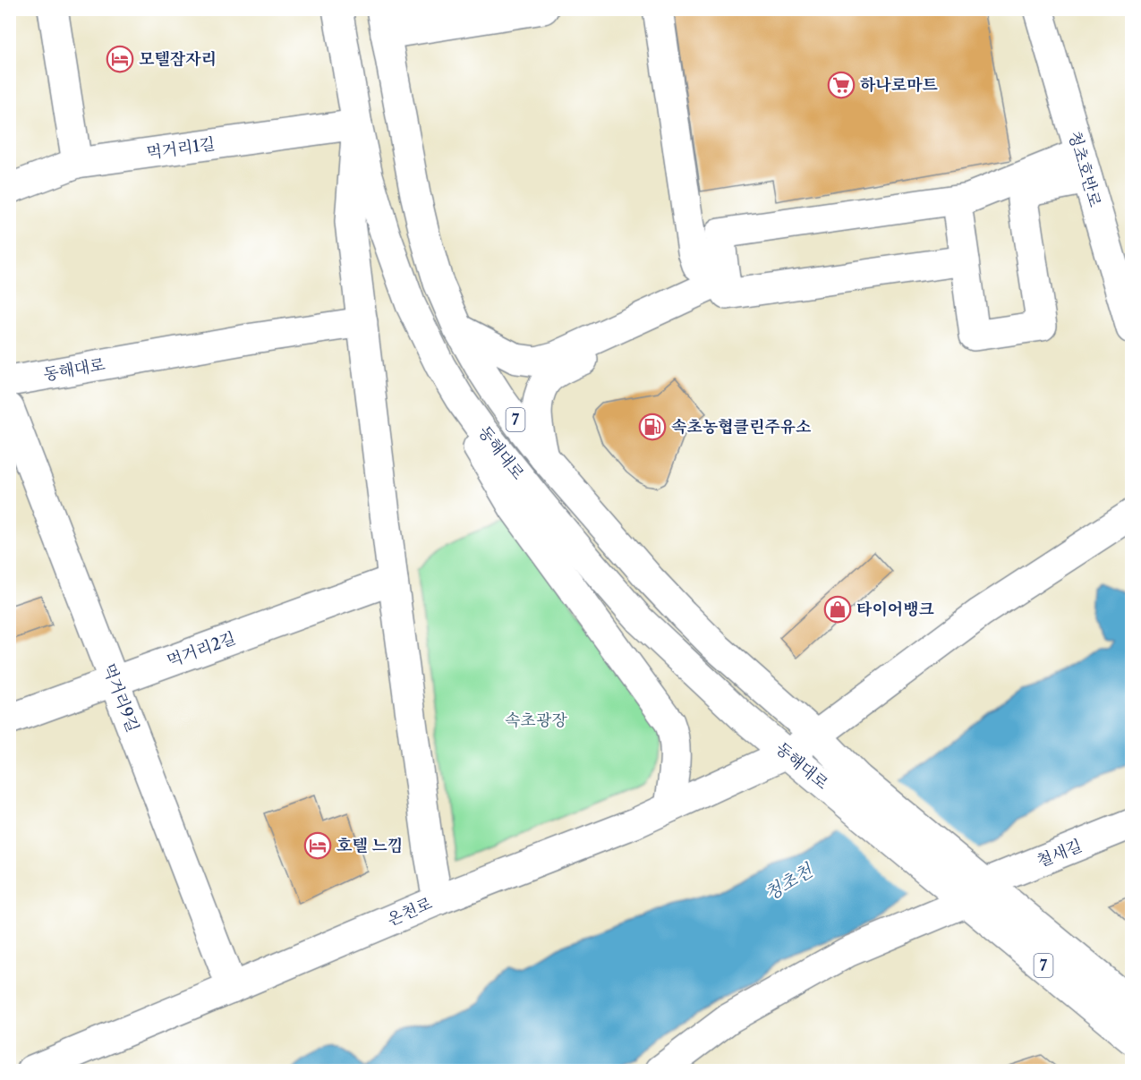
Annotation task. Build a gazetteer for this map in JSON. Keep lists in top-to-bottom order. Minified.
{"streets":{"street":["먹거리1길","청초호반로","동해대로","7","먹거리2길","먹거리9길","철새길","온천로"]},"crossings":[["먹거리1길","동해대로"],["동해대로","7"],["동해대로","온천로"],["7","철새길"],["먹거리2길","먹거리9길"],["먹거리9길","온천로"]],"water":["청초천"],"parks":["속초광장"],"places":{"hotel":["모텔잠자리","호텔 느낌"],"supermarket":["하나로마트"],"fuel station":["속초농협클린주유소"],"shop":["타이어뱅크"]}}
